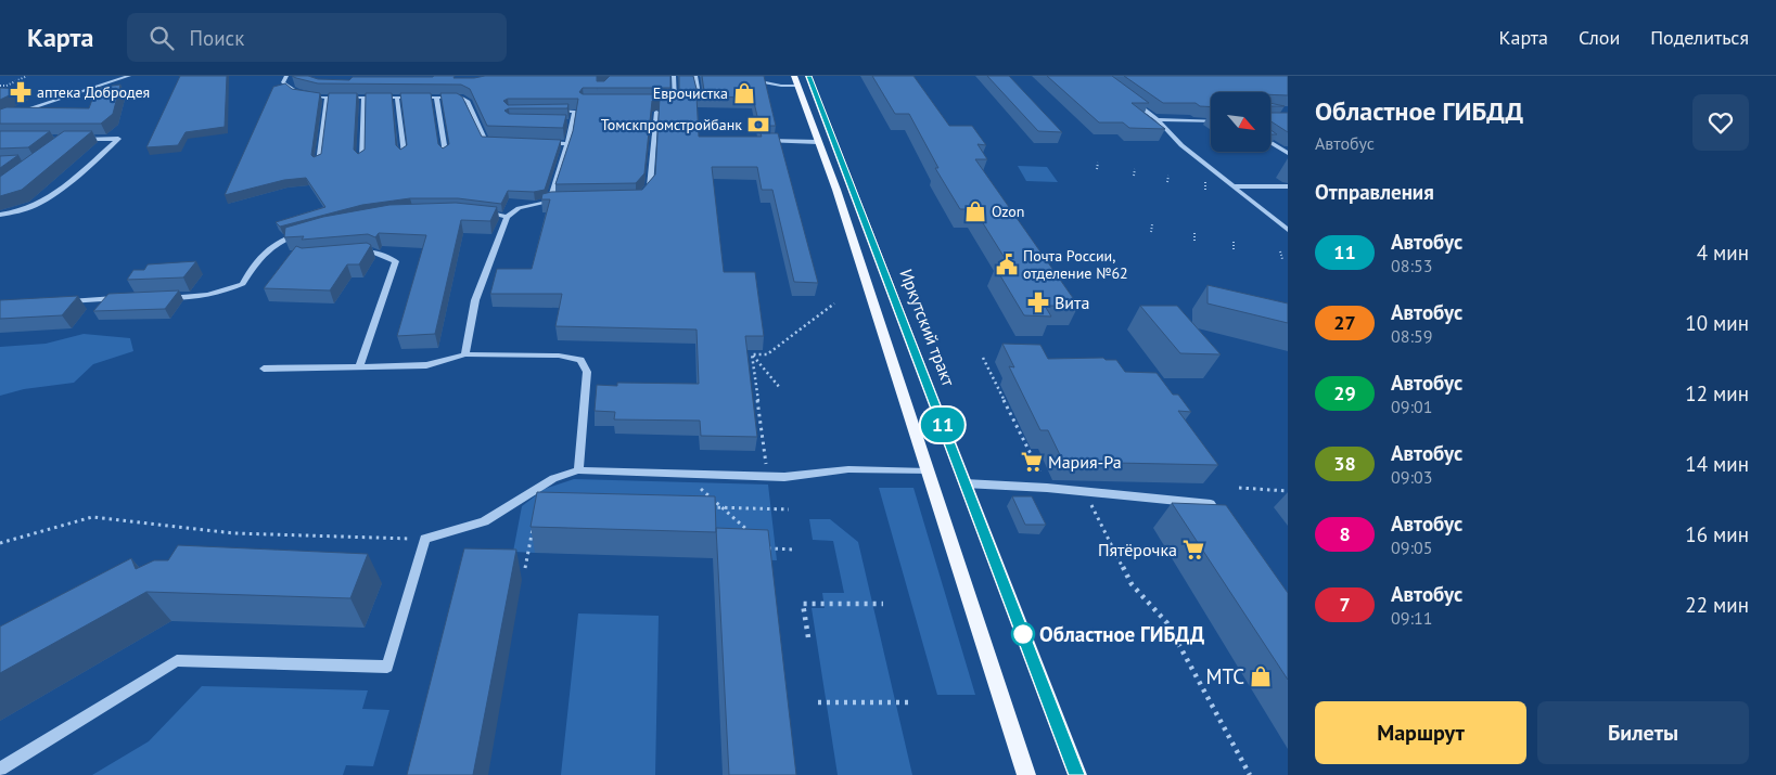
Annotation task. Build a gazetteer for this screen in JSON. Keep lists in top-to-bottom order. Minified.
{"streets":{"main road":["Иркутский тракт"]},"places":{"pharmacy":["аптека Добродея","Вита"],"shop":["Еврочистка","Ozon","МТС"],"bank":["Томскпромстройбанк"],"public building":["Почта России, отделение №62"],"supermarket":["Мария-Ра","Пятёрочка"],"other":["Областное ГИБДД"]},"lines":["bus line 11"],"north":"bottom right","page":{"header":"Карта","search":"Поиск","nav":["Карта","Слои","Поделиться"],"on_map":"11","heading":[["Областное ГИБДД","Автобус"],"Отправления"],"list":[{"mark":"11","name":"Автобус","note":"08:53","value":"4 мин"},{"mark":"27","name":"Автобус","note":"08:59","value":"10 мин"},{"mark":"29","name":"Автобус","note":"09:01","value":"12 мин"},{"mark":"38","name":"Автобус","note":"09:03","value":"14 мин"},{"mark":"8","name":"Автобус","note":"09:05","value":"16 мин"},{"mark":"7","name":"Автобус","note":"09:11","value":"22 мин"}],"buttons":["Маршрут","Билеты"]}}
